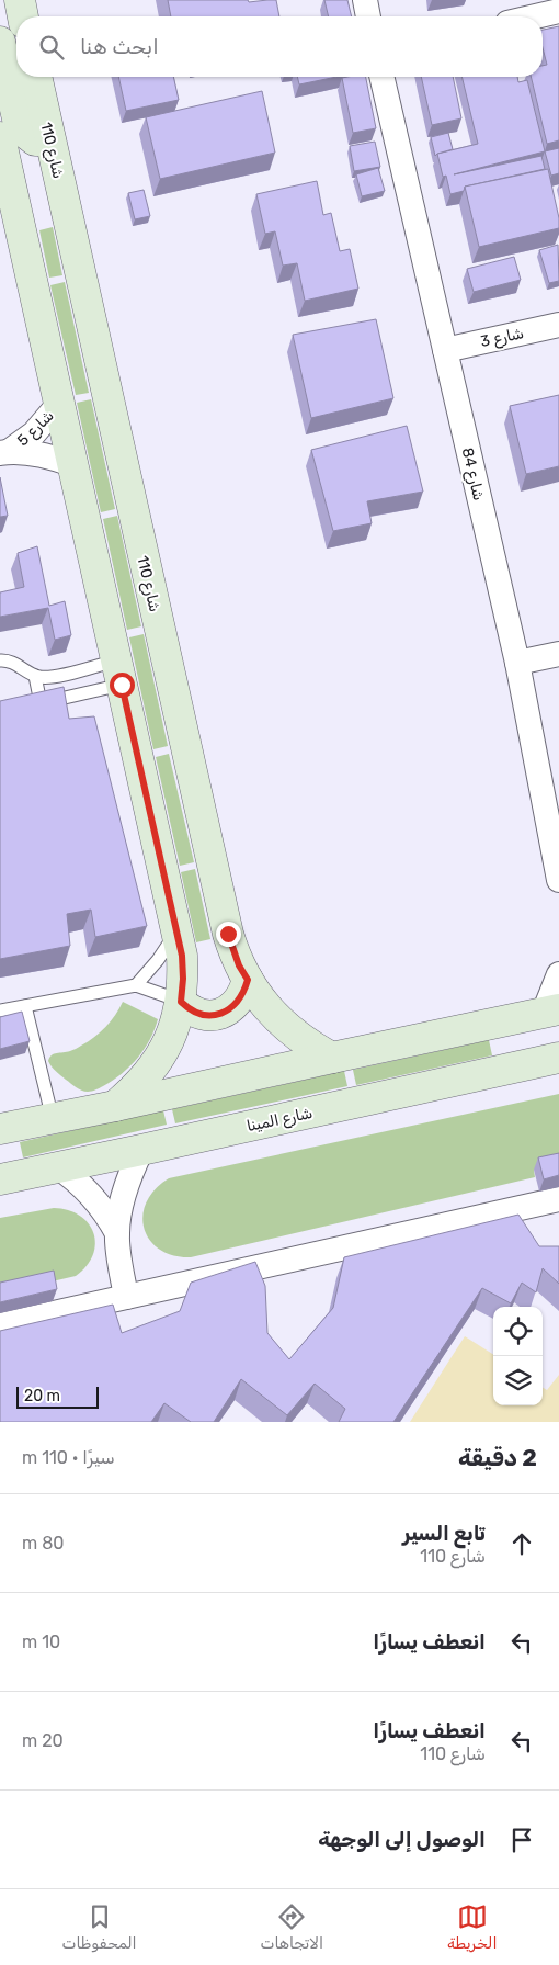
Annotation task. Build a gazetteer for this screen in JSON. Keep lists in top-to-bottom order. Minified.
{"streets":{"main road":["شارع 110","شارع المينا"],"street":["شارع 3","شارع 5","شارع 84"]},"crossings":[["شارع 3","شارع 84"]],"scale_bar":"20 m","page":{"search":"ابحث هنا","scale":"20 m","heading":["2 دقيقة","سيرًا · 110 m"],"list":[["تابع السير","شارع 110","80 m"],["انعطف يسارًا","10 m"],["انعطف يسارًا","شارع 110","20 m"],"الوصول إلى الوجهة"],"nav":["الخريطة","الاتجاهات","المحفوظات"]}}
